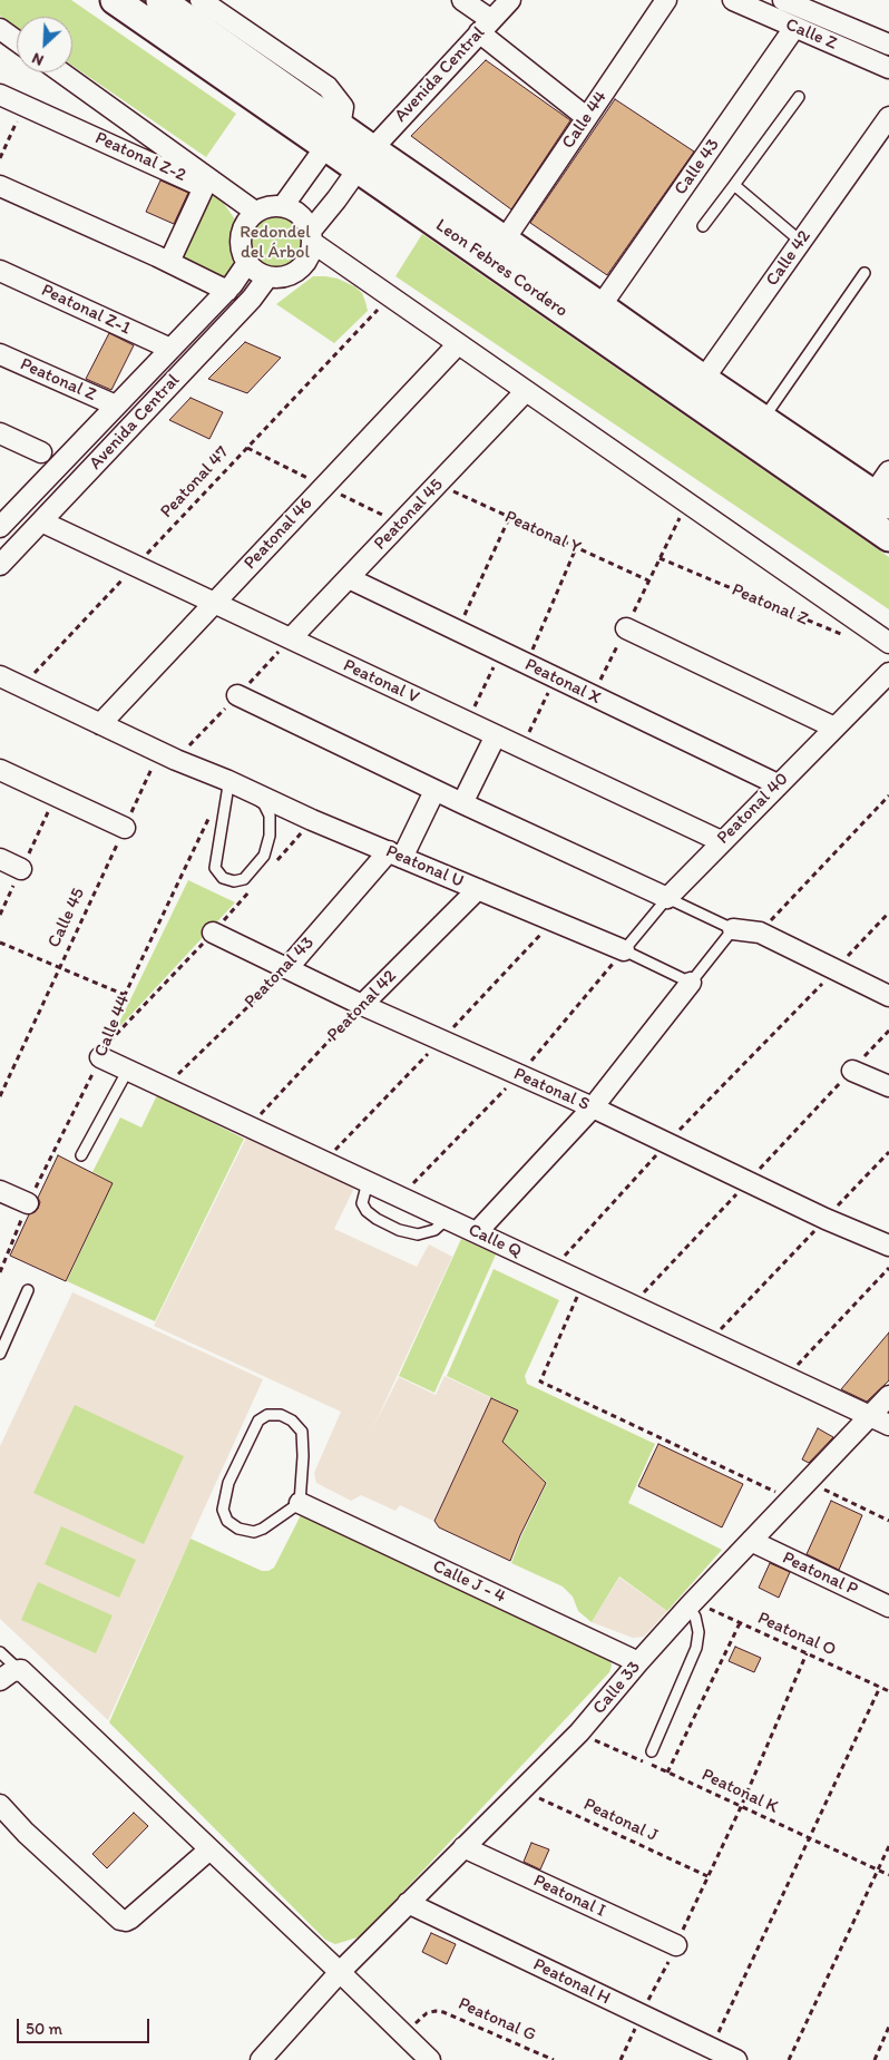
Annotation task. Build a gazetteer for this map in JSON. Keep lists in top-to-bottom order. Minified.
{"streets":{"street":["Calle Z","Avenida Central","Calle 44","Peatonal Z-2","Calle 43","Calle 42","Leon Febres Cordero","Peatonal Z-1","Peatonal Z","Peatonal 45","Peatonal 46","Peatonal V","Peatonal X","Peatonal 40","Peatonal U","Peatonal 43","Peatonal 42","Peatonal S","Calle Q","Peatonal P","Calle J - 4","Calle 33","Peatonal I","Peatonal H"],"path":["Peatonal 47","Peatonal Y","Calle 45","Peatonal O","Peatonal K","Peatonal J","Peatonal G"]},"crossings":[["Calle Z","Calle 43"],["Avenida Central","Leon Febres Cordero"],["Avenida Central","Peatonal Z-1"],["Avenida Central","Peatonal Z"],["Avenida Central","Peatonal V"],["Calle 44","Leon Febres Cordero"],["Calle 44","Peatonal U"],["Calle 44","Calle Q"],["Calle 43","Leon Febres Cordero"],["Calle 42","Leon Febres Cordero"],["Peatonal 47","Peatonal V"],["Peatonal 47","Peatonal U"],["Peatonal 45","Peatonal Y"],["Peatonal 45","Peatonal V"],["Peatonal 45","Peatonal X"],["Peatonal 46","Peatonal V"],["Peatonal 46","Peatonal U"],["Peatonal V","Peatonal 40"],["Peatonal X","Peatonal 40"],["Peatonal 40","Peatonal U"],["Peatonal U","Calle 45"],["Peatonal U","Peatonal 43"],["Peatonal U","Peatonal 42"],["Peatonal 43","Peatonal S"],["Peatonal 43","Calle Q"],["Peatonal 42","Peatonal S"],["Peatonal 42","Calle Q"],["Calle Q","Calle 33"],["Peatonal P","Calle 33"],["Calle J - 4","Calle 33"],["Peatonal O","Calle 33"],["Calle 33","Peatonal K"],["Calle 33","Peatonal J"],["Calle 33","Peatonal I"],["Calle 33","Peatonal H"]],"parks":["Redondel del Árbol"],"scale_bar":"50 m","north":"bottom left"}
